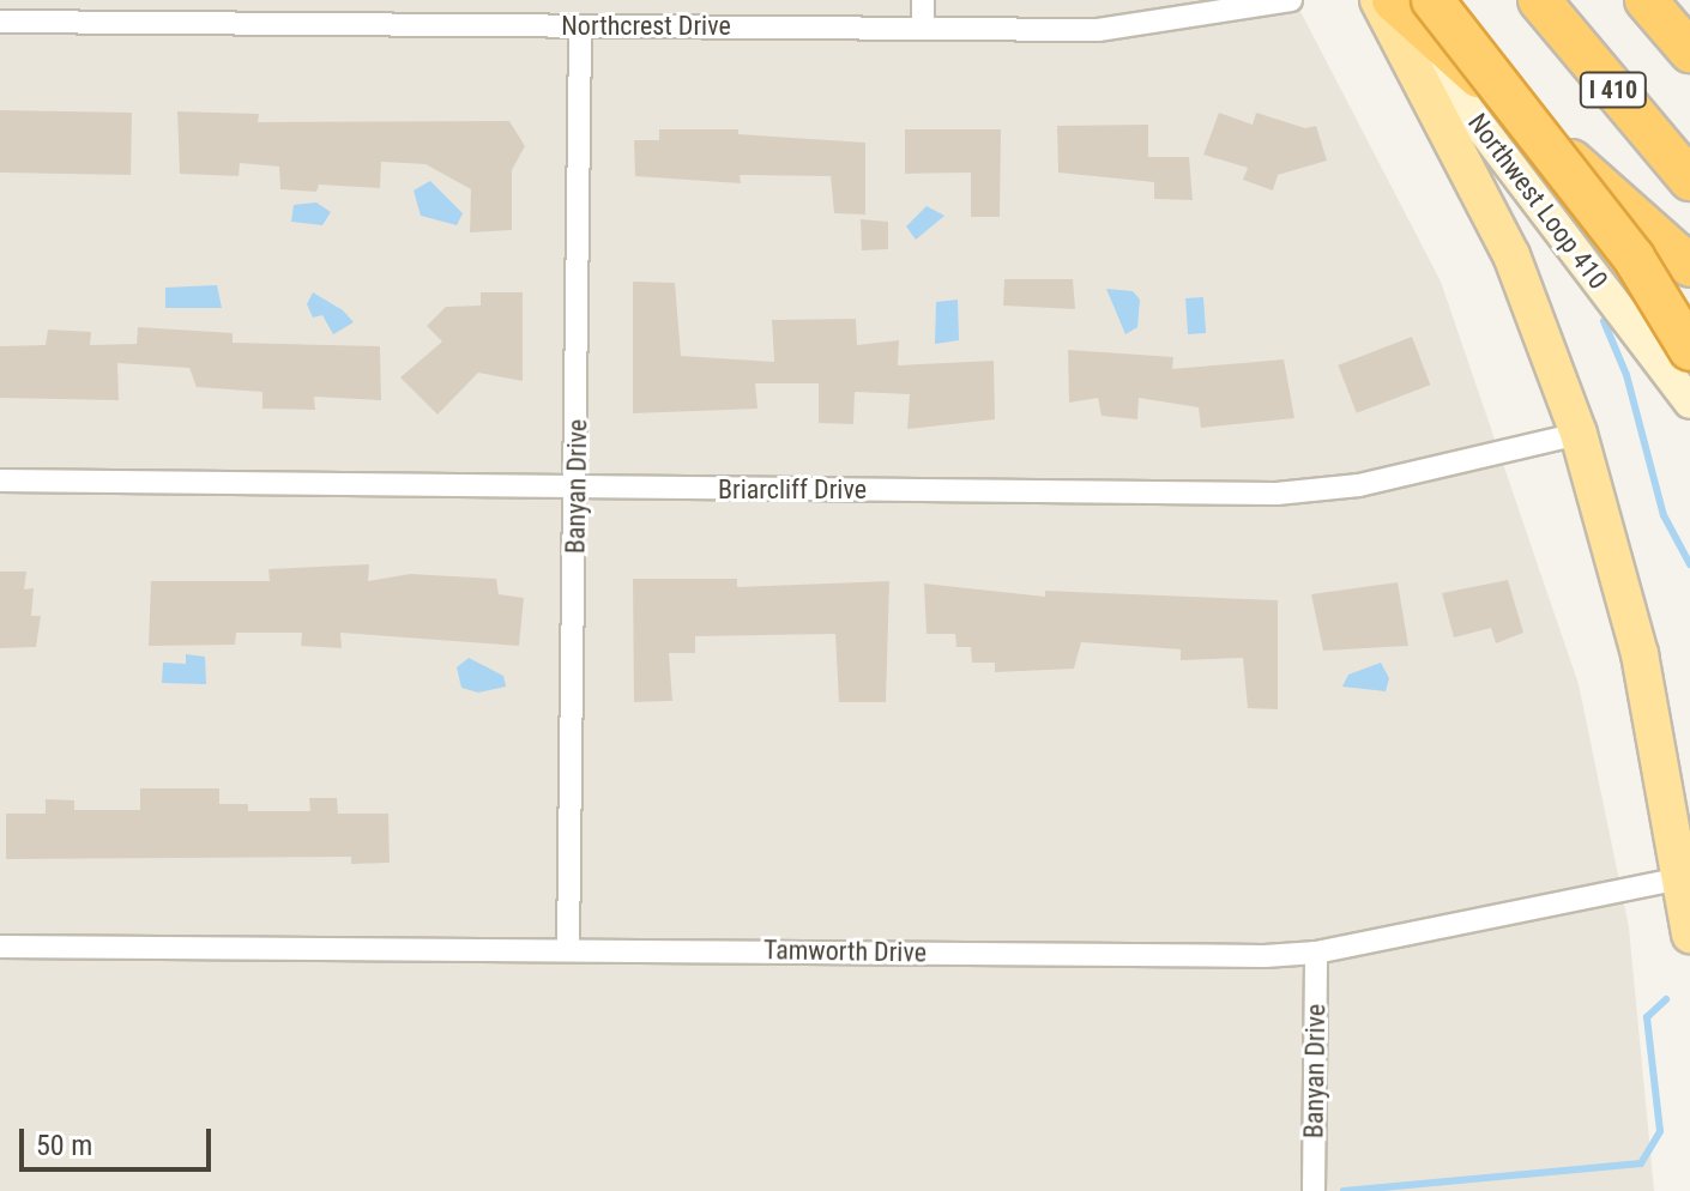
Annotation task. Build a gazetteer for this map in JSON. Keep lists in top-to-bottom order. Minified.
{"streets":{"highway":["I 410"],"main road":["Northwest Loop 410"],"street":["Northcrest Drive","Banyan Drive","Briarcliff Drive","Tamworth Drive"]},"crossings":[["Northcrest Drive","Banyan Drive"],["Banyan Drive","Briarcliff Drive"],["Banyan Drive","Tamworth Drive"]],"scale_bar":"50 m"}
